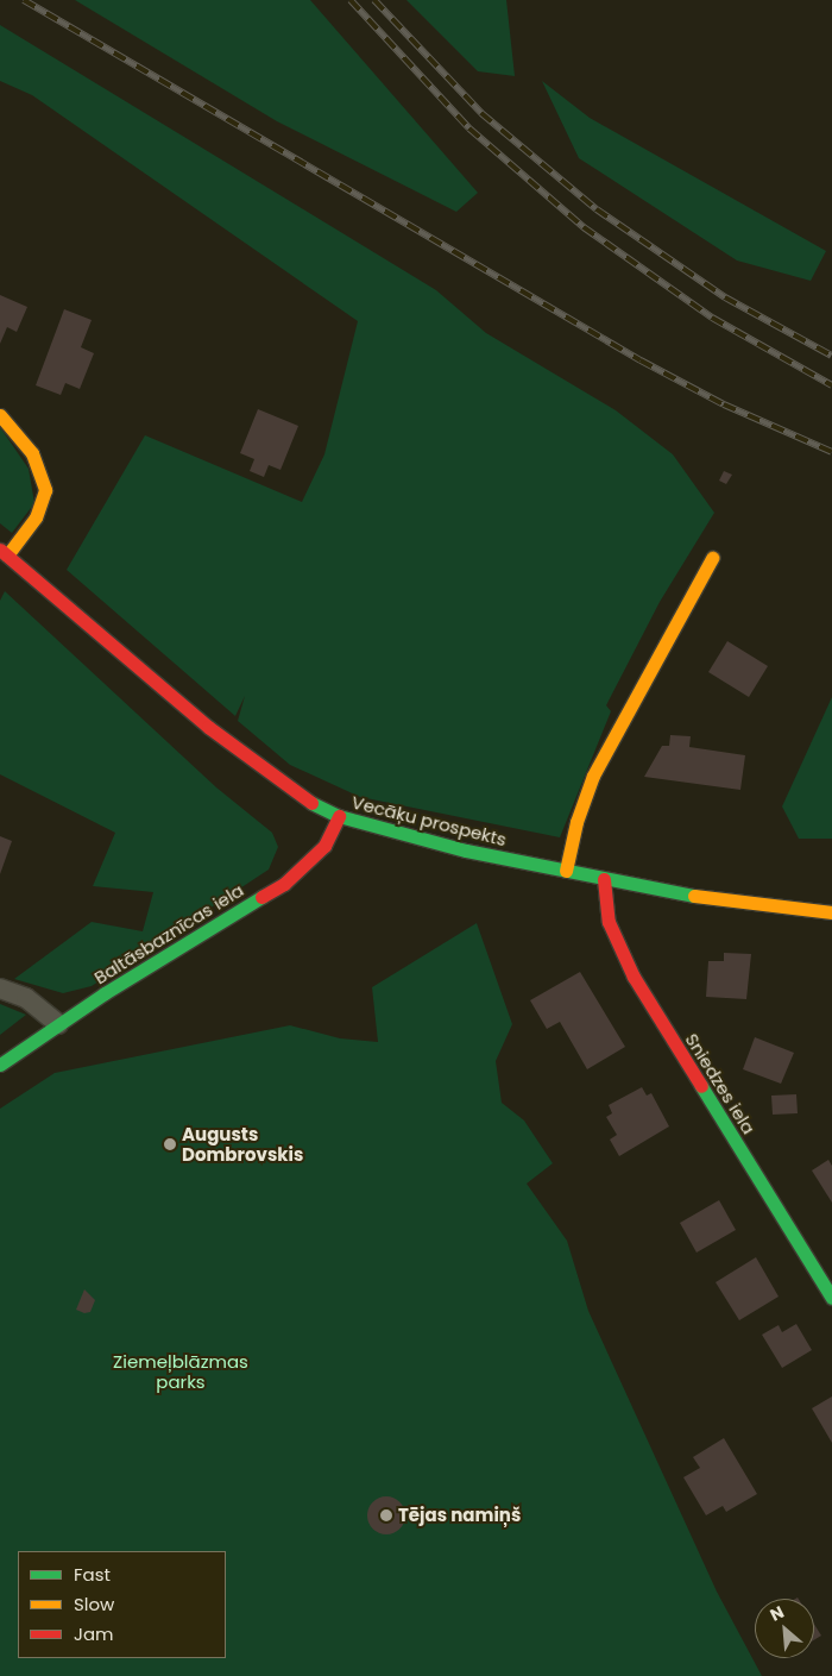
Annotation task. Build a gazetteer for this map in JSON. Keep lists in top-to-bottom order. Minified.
{"streets":{"street":["Vecāķu prospekts","Baltāsbaznīcas iela","Sniedzes iela"]},"crossings":[["Vecāķu prospekts","Baltāsbaznīcas iela"],["Vecāķu prospekts","Sniedzes iela"]],"parks":["Ziemeļblāzmas parks"],"places":["Augusts Dombrovskis","Tējas namiņš"],"legend":["Fast","Slow","Jam"],"north":"top left"}
